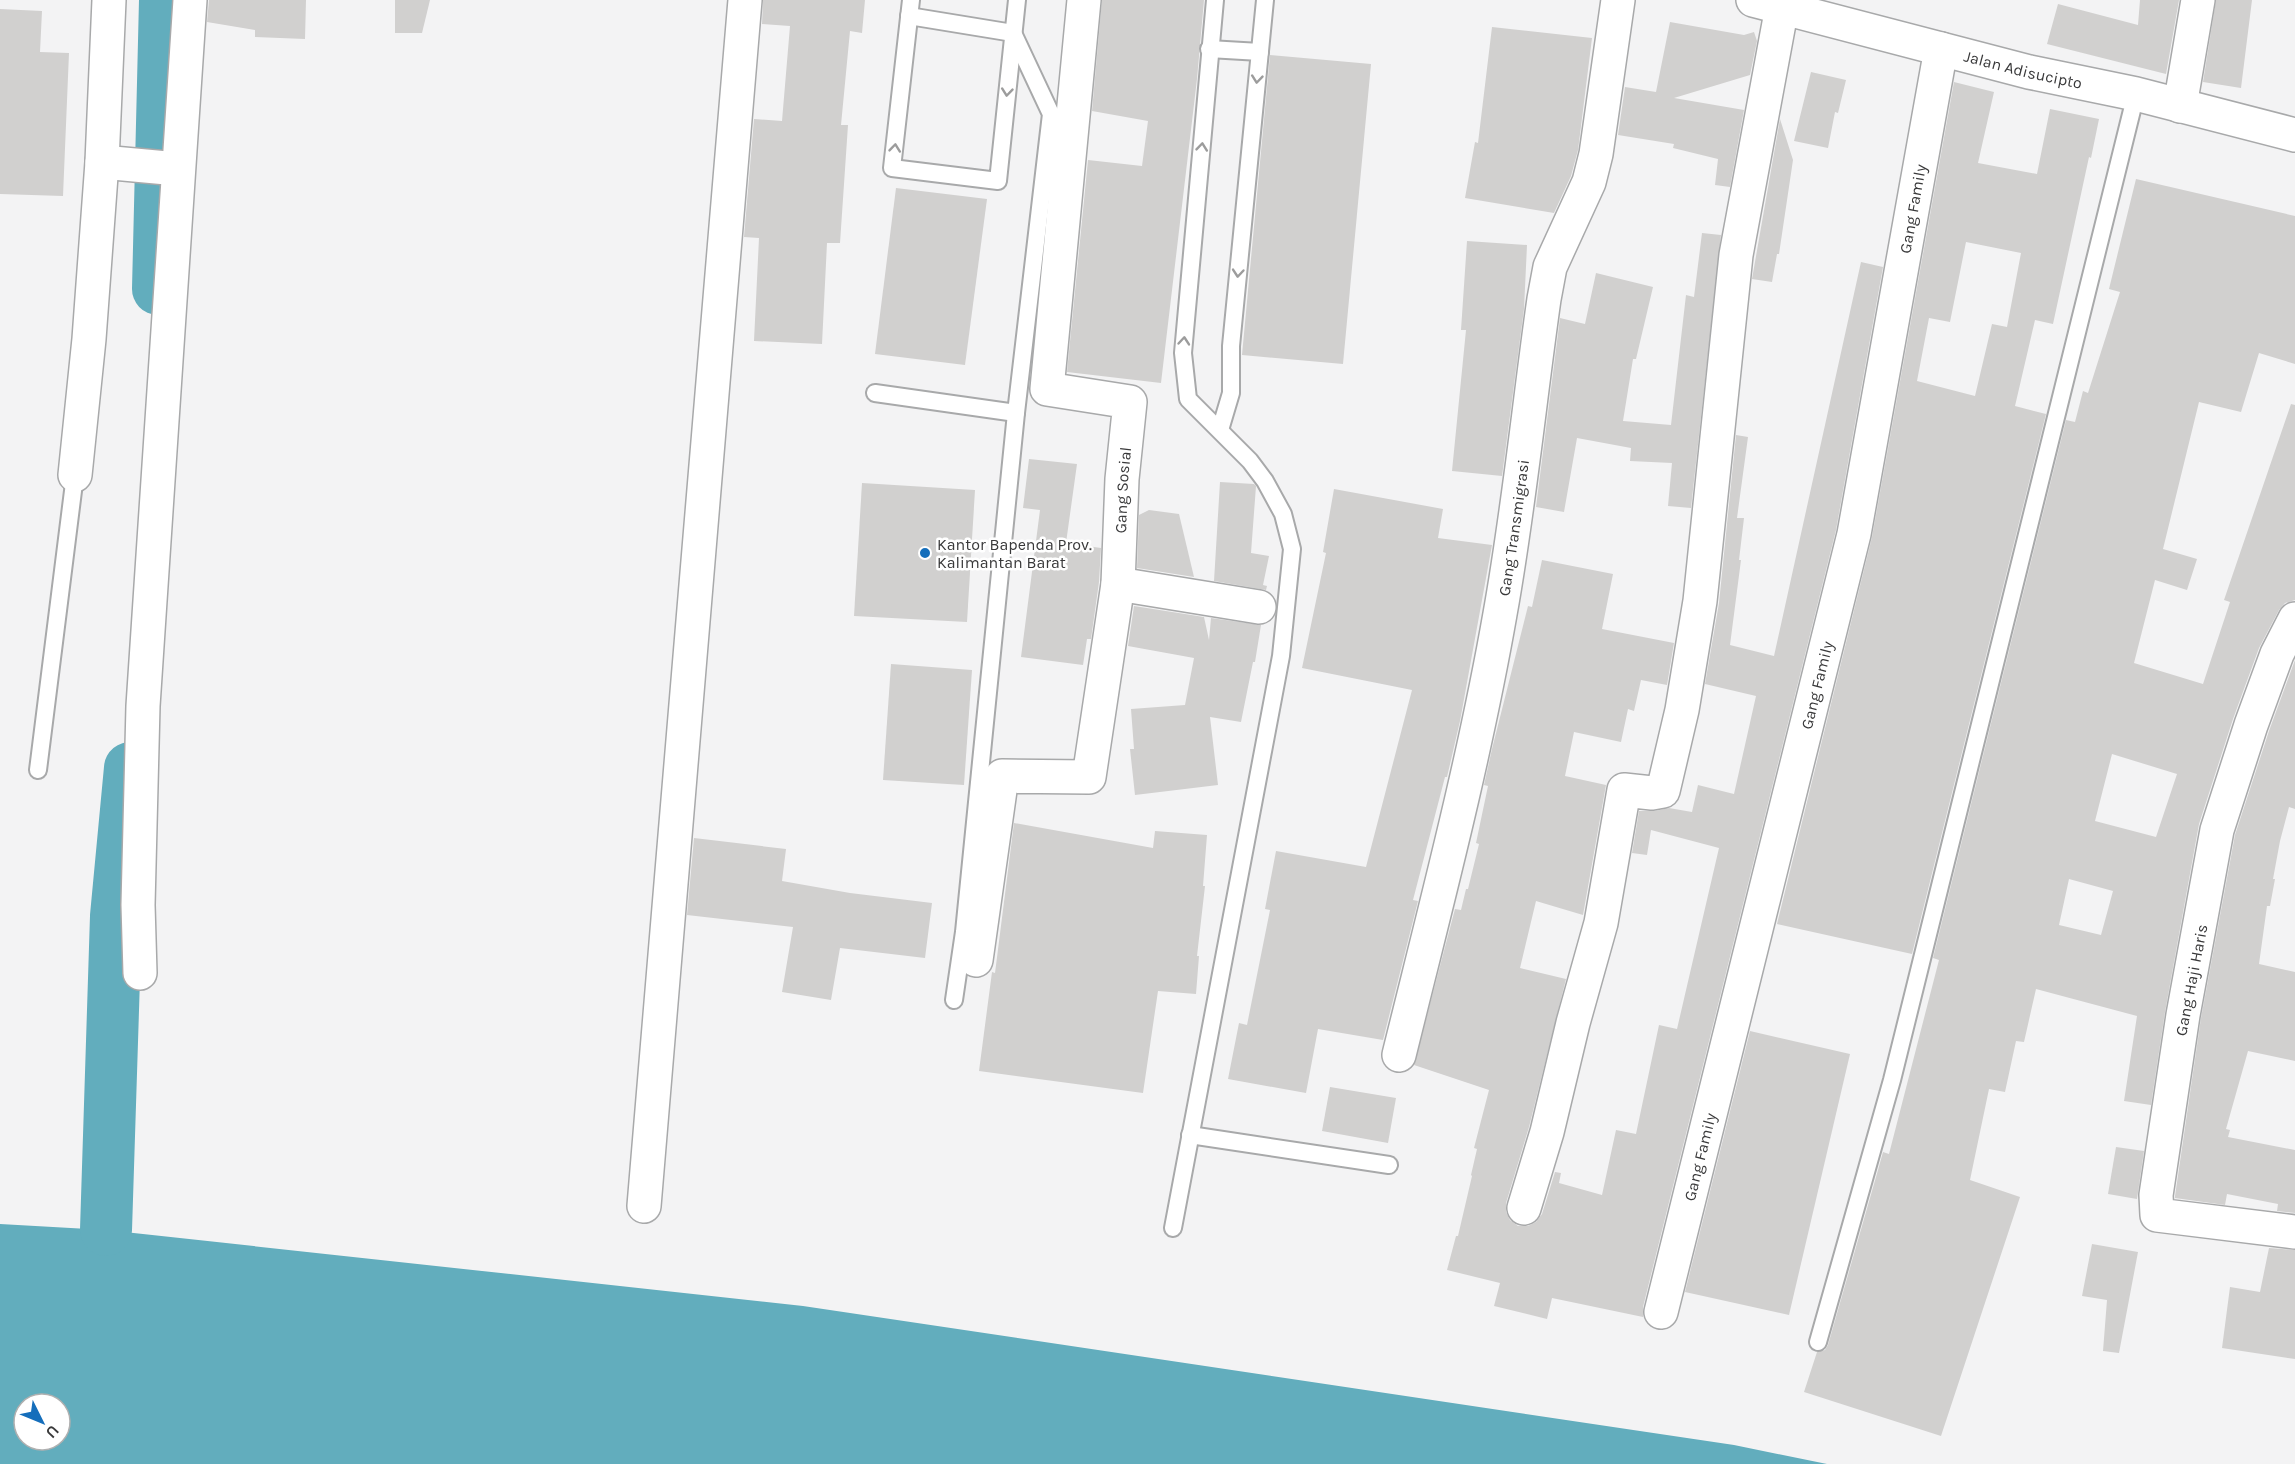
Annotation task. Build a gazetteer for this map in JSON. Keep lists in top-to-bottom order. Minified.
{"streets":{"street":["Jalan Adisucipto","Gang Family","Gang Sosial","Gang Transmigrasi","Gang Haji Haris"]},"crossings":[["Jalan Adisucipto","Gang Family"]],"places":["Kantor Bapenda Prov. Kalimantan Barat"],"north":"bottom right"}
